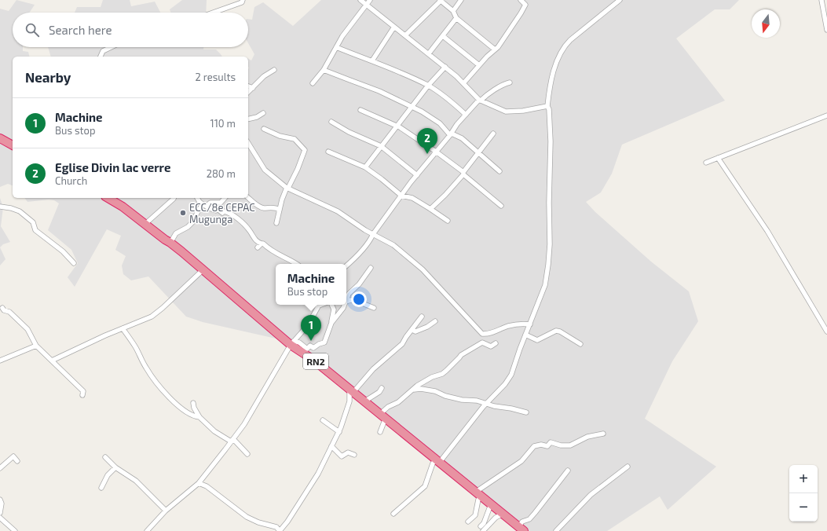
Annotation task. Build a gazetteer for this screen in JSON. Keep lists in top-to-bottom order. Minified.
{"streets":{"highway":["RN2"]},"places":["ECC/8e CEPAC Mugunga"],"north":"bottom","page":{"search":"Search here","heading":["Nearby","2 results"],"list":[{"mark":"1","name":"Machine","note":"Bus stop","value":"110 m"},{"mark":"2","name":"Eglise Divin lac verre","note":"Church","value":"280 m"}],"pins":["2","1"],"popup":["Machine","Bus stop"],"map_buttons":["+","−"]}}
